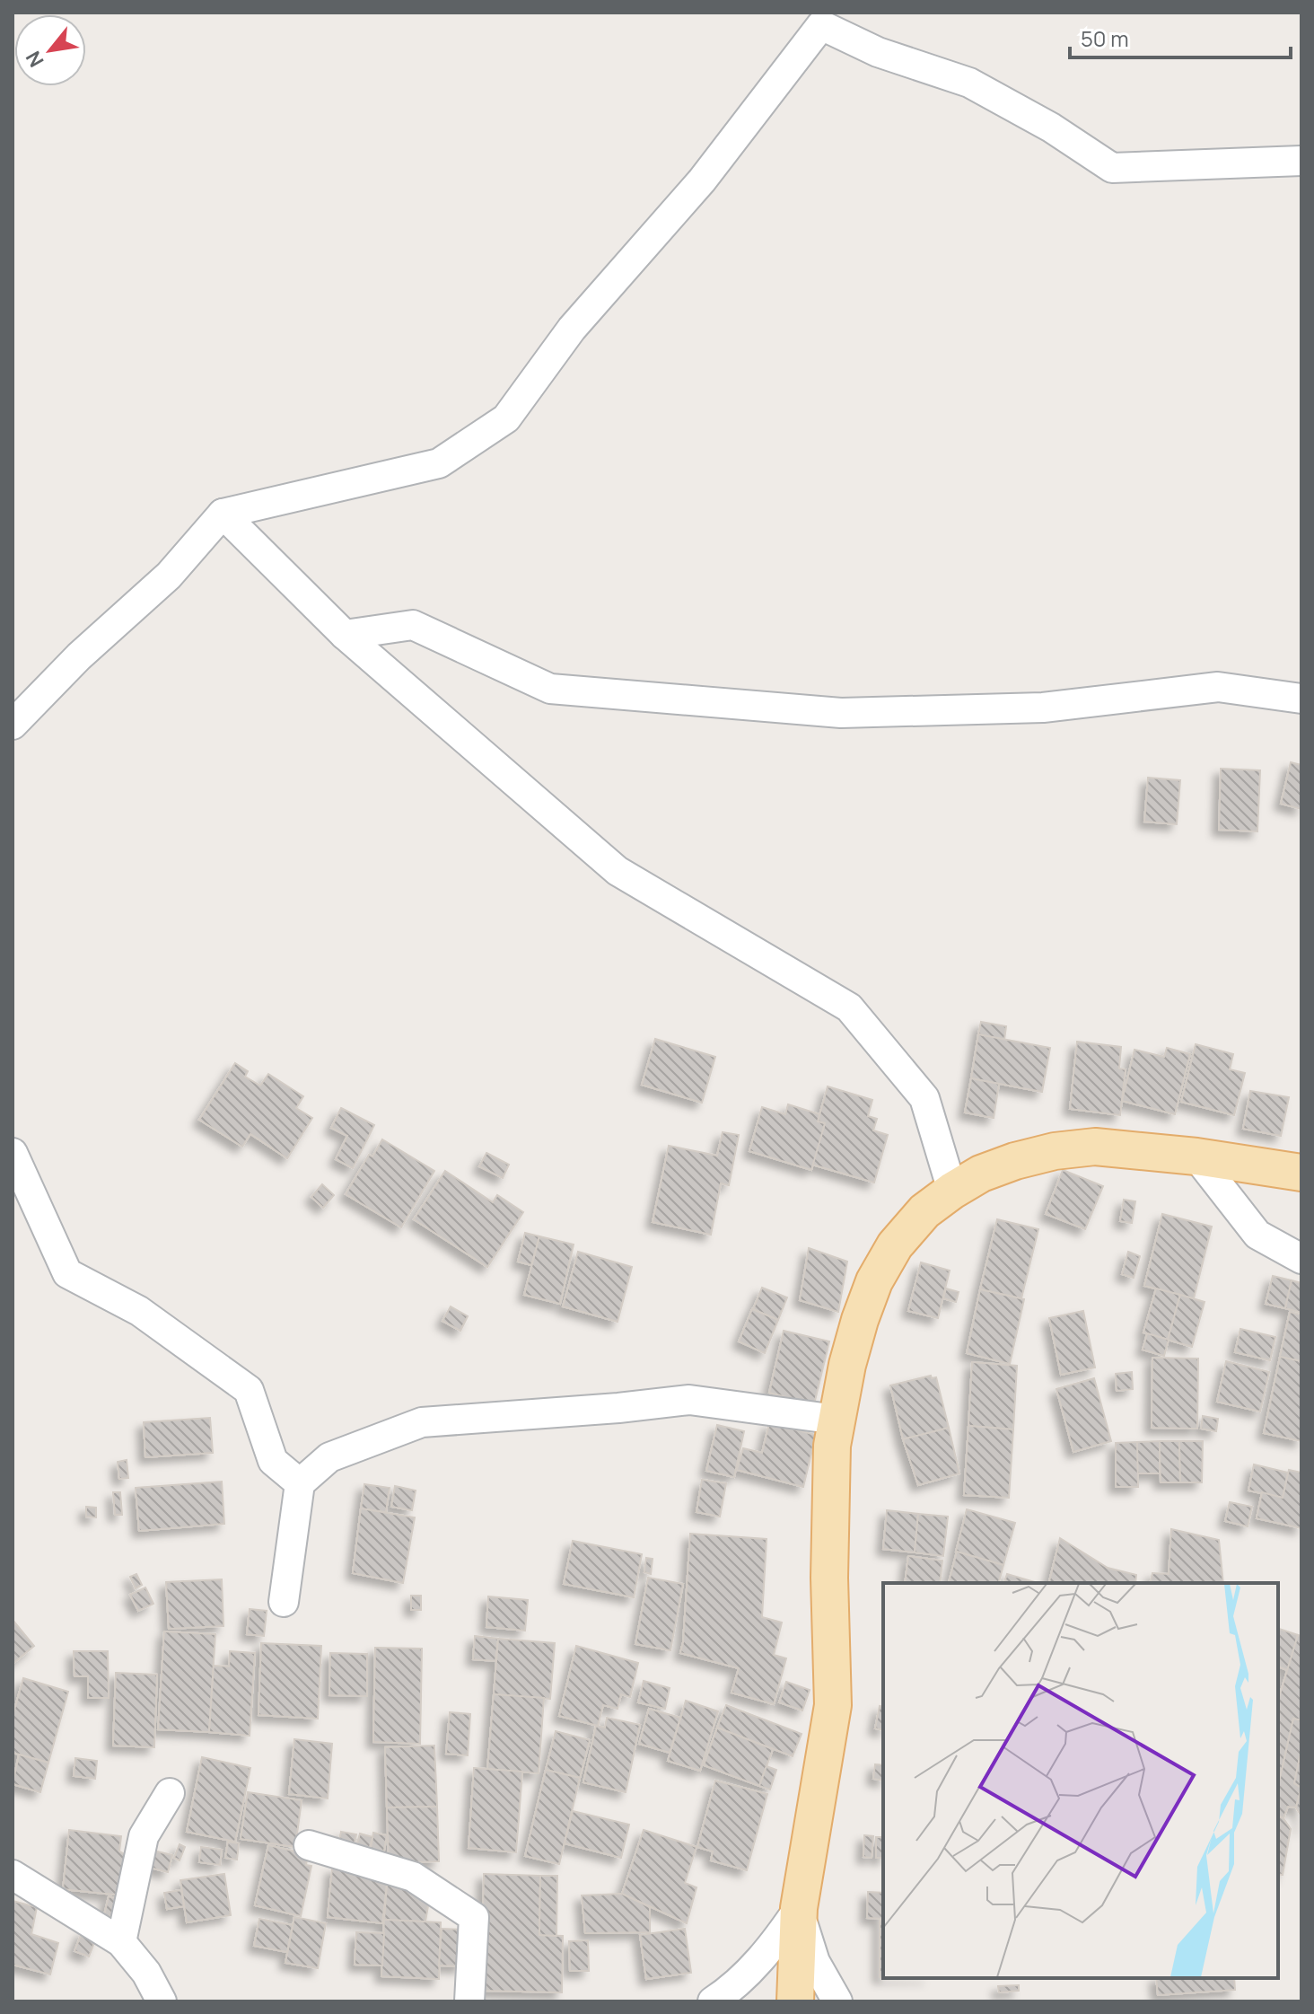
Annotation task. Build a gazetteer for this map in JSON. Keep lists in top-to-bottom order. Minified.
{"scale_bar":"50 m","north":"bottom left"}
